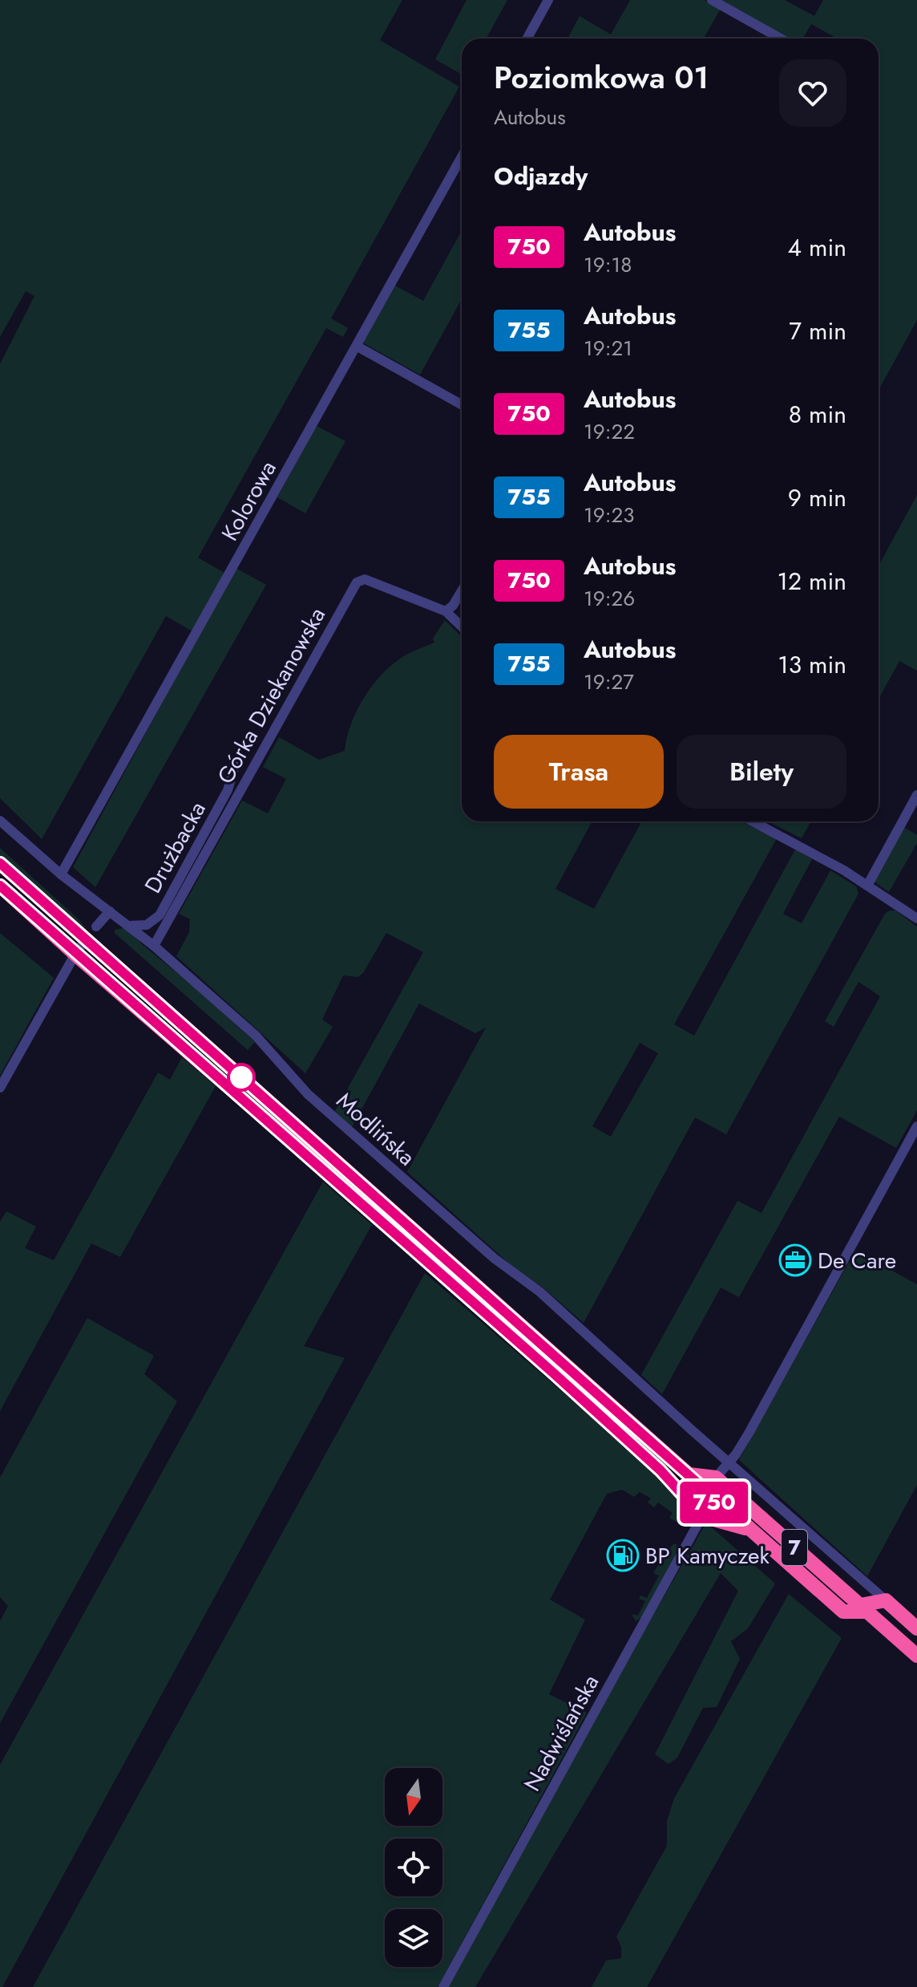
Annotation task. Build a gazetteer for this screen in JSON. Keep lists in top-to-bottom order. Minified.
{"streets":{"highway":["7"],"street":["Kolorowa","Górka Dziekanowska","Drużbacka","Modlińska","Nadwiślańska"]},"crossings":[["Kolorowa","Modlińska"],["Górka Dziekanowska","Modlińska"],["Drużbacka","Modlińska"],["7","Nadwiślańska"]],"places":{"office":["De Care"],"fuel station":["BP Kamyczek"]},"lines":["bus line 750"],"north":"bottom","page":{"on_map":"750","heading":[["Poziomkowa 01","Autobus"],"Odjazdy"],"list":[{"mark":"750","name":"Autobus","note":"19:18","value":"4 min"},{"mark":"755","name":"Autobus","note":"19:21","value":"7 min"},{"mark":"750","name":"Autobus","note":"19:22","value":"8 min"},{"mark":"755","name":"Autobus","note":"19:23","value":"9 min"},{"mark":"750","name":"Autobus","note":"19:26","value":"12 min"},{"mark":"755","name":"Autobus","note":"19:27","value":"13 min"}],"buttons":["Trasa","Bilety"]}}
